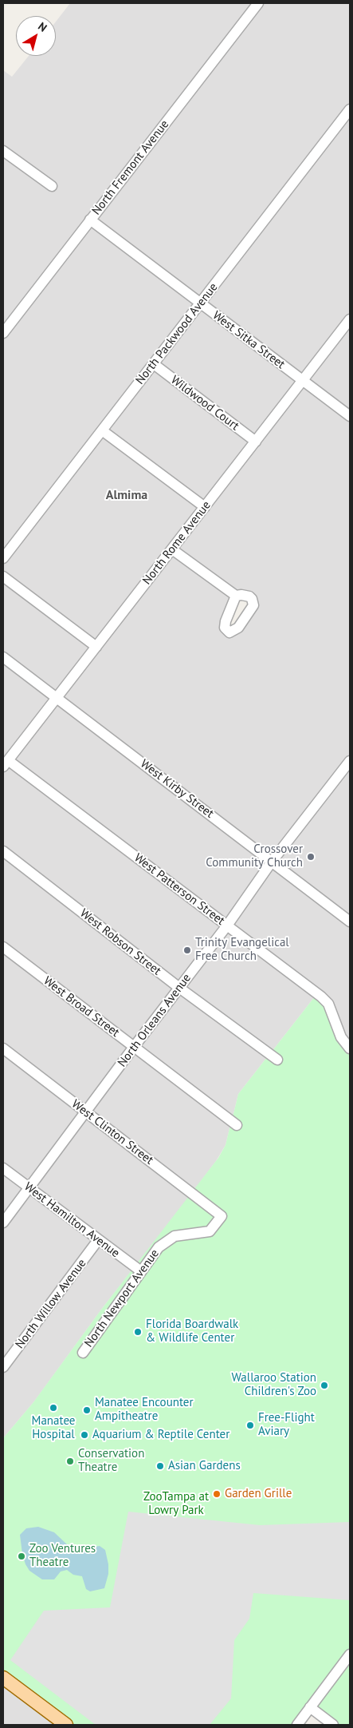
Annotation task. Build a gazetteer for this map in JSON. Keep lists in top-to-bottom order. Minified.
{"streets":{"street":["North Fremont Avenue","North Packwood Avenue","West Sitka Street","Wildwood Court","North Rome Avenue","West Kirby Street","West Patterson Street","West Robson Street","West Broad Street","North Orleans Avenue","West Clinton Street","West Hamilton Avenue","North Newport Avenue","North Willow Avenue"]},"crossings":[["North Fremont Avenue","West Sitka Street"],["North Packwood Avenue","West Sitka Street"],["North Packwood Avenue","Wildwood Court"],["West Sitka Street","North Rome Avenue"],["Wildwood Court","North Rome Avenue"],["North Rome Avenue","West Kirby Street"],["North Rome Avenue","West Patterson Street"],["West Kirby Street","North Orleans Avenue"],["West Patterson Street","North Orleans Avenue"],["West Robson Street","North Orleans Avenue"],["West Broad Street","North Orleans Avenue"],["North Orleans Avenue","West Clinton Street"],["North Orleans Avenue","West Hamilton Avenue"],["West Clinton Street","North Newport Avenue"],["West Hamilton Avenue","North Newport Avenue"],["West Hamilton Avenue","North Willow Avenue"]],"districts":["Almima"],"parks":["ZooTampa at Lowry Park"],"places":["Crossover Community Church","Trinity Evangelical Free Church","Florida Boardwalk & Wildlife Center","Wallaroo Station Children's Zoo","Manatee Hospital","Manatee Encounter Ampitheatre","Free-Flight Aviary","Aquarium & Reptile Center","Conservation Theatre","Asian Gardens","Garden Grille","Zoo Ventures Theatre"],"north":"top right"}
